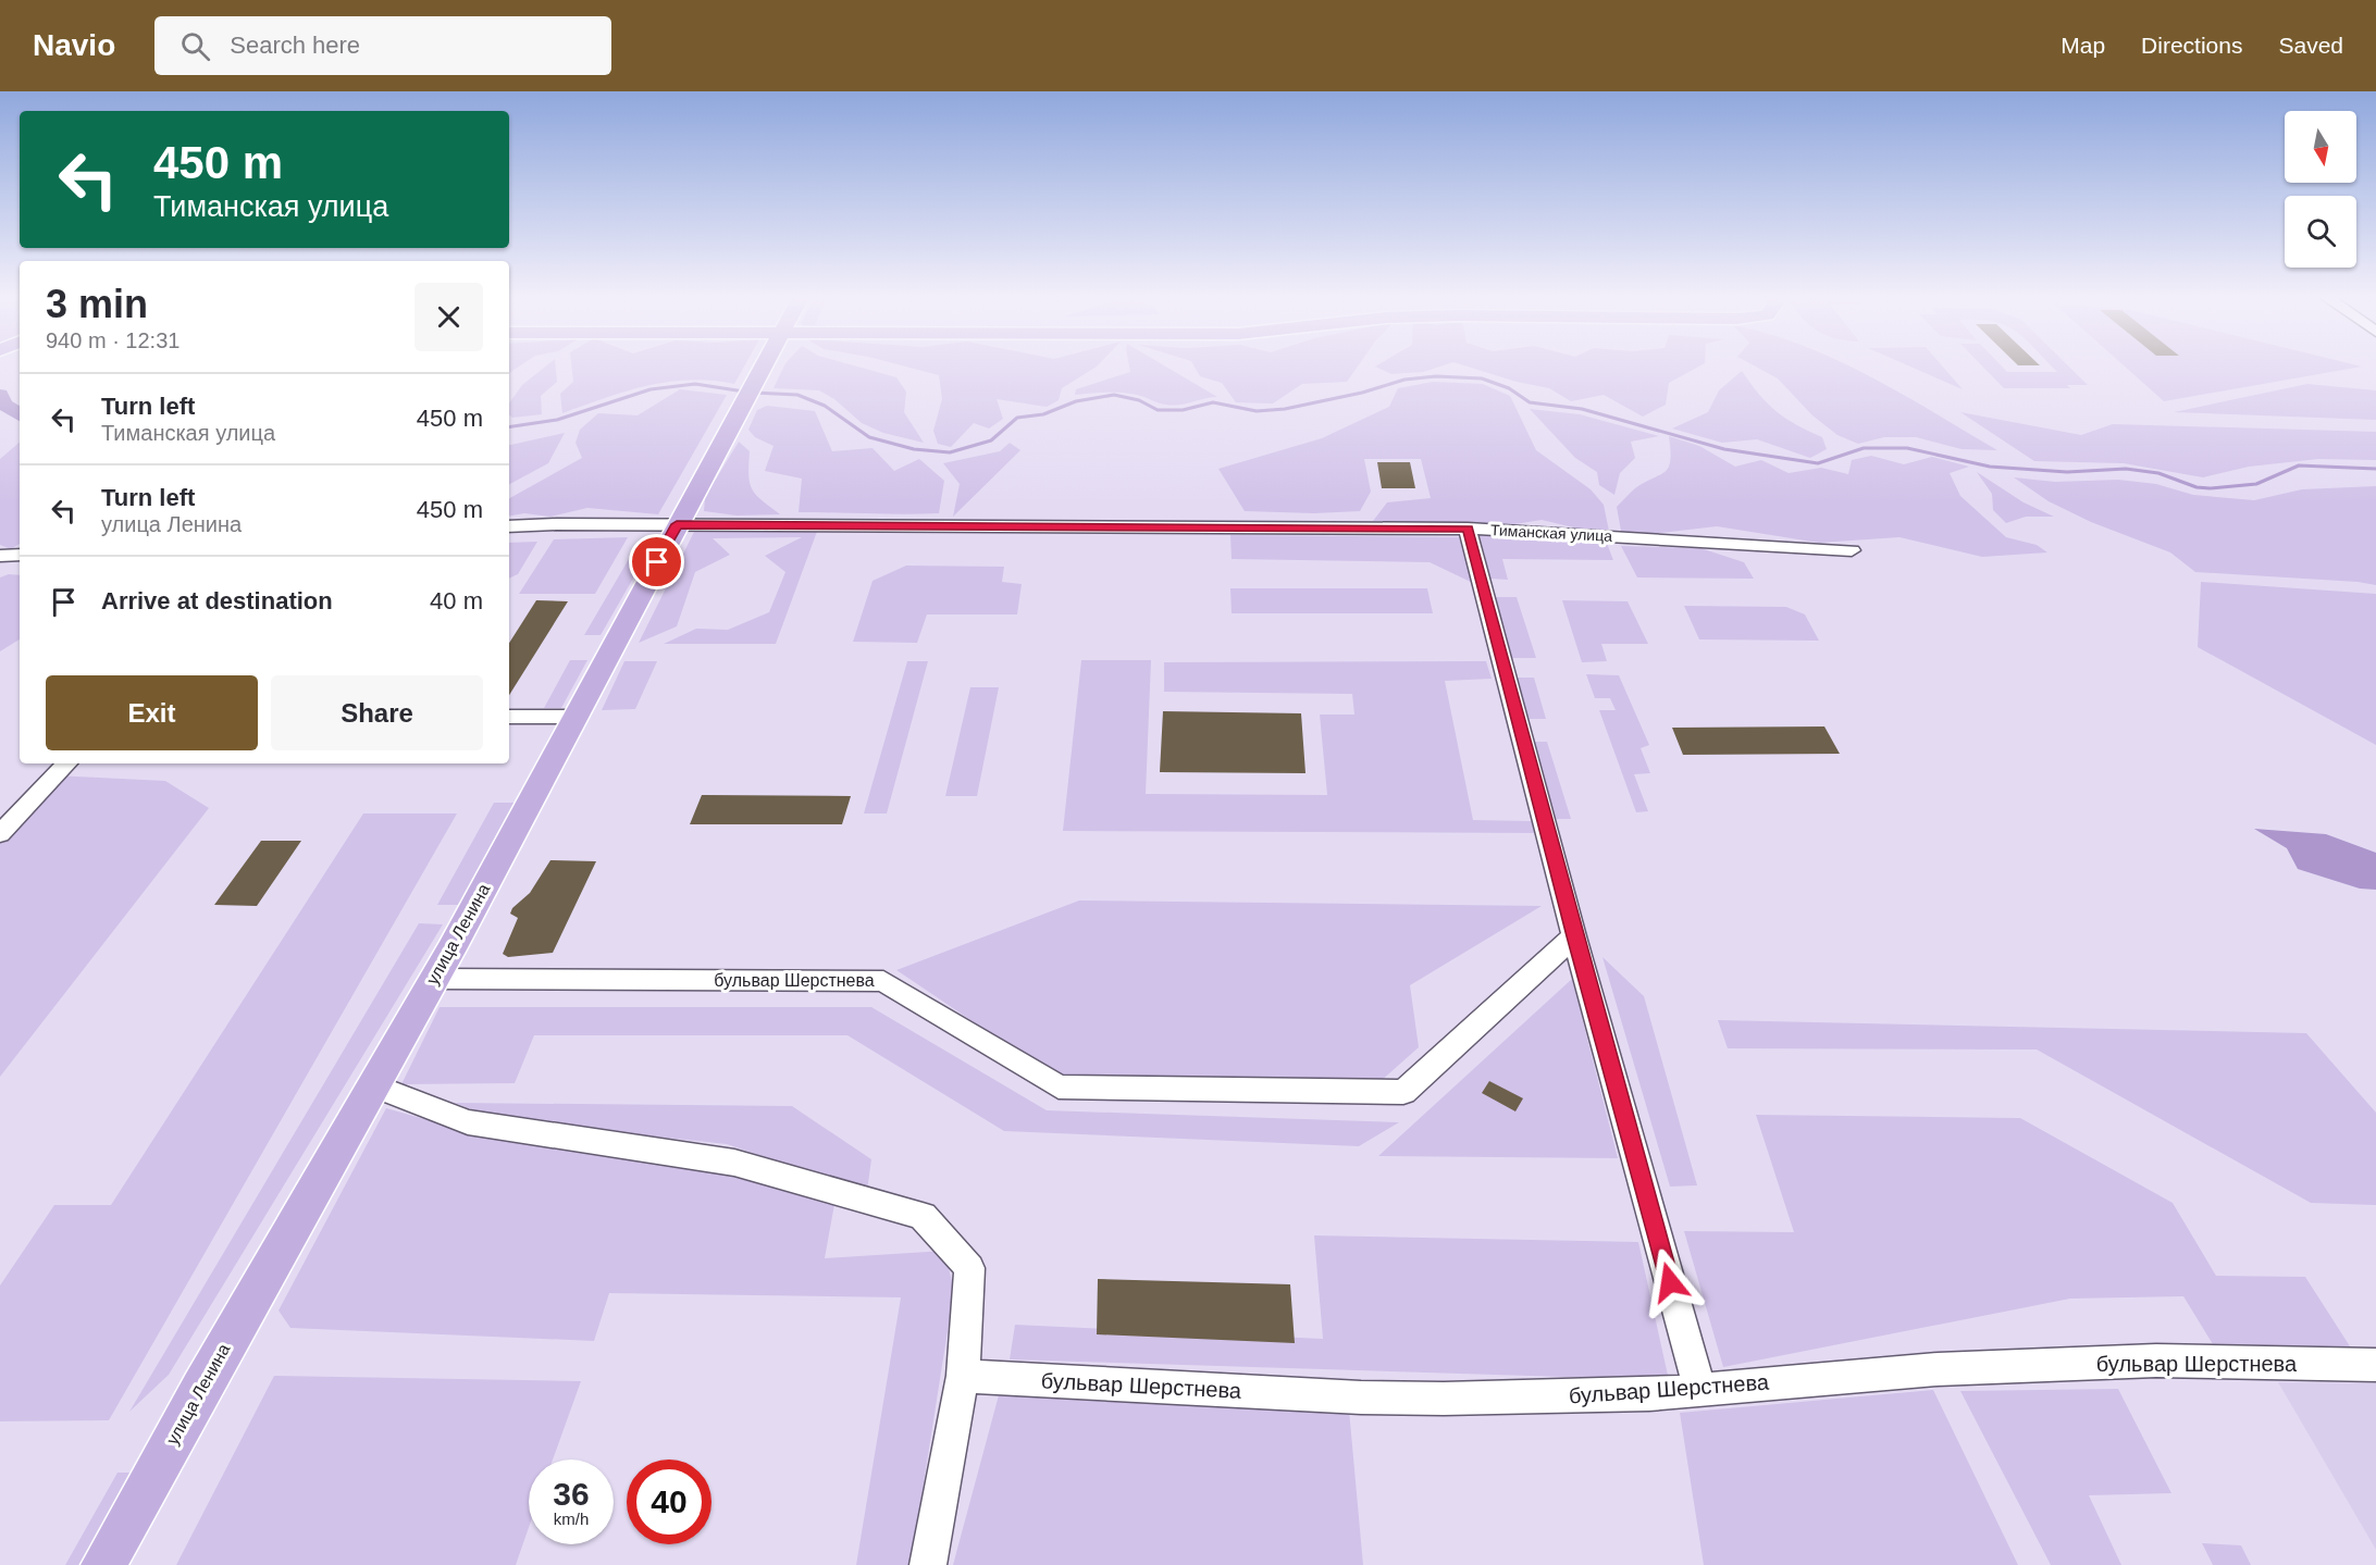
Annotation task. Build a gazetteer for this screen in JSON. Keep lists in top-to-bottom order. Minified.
{"streets":{"main road":["улица Ленина"],"street":["Тиманская улица","бульвар Шерстнева"]},"crossings":[["Тиманская улица","улица Ленина"],["улица Ленина","бульвар Шерстнева"]],"north":"bottom","page":{"header":"Navio","search":"Search here","nav":["Map","Directions","Saved"],"turn":["450 m","Тиманская улица"],"heading":["3 min","940 m · 12:31"],"list":[{"name":"Turn left","note":"Тиманская улица","value":"450 m"},{"name":"Turn left","note":"улица Ленина","value":"450 m"},{"name":"Arrive at destination","value":"40 m"}],"buttons":["Exit","Share"],"speed":"36 km/h","limit":"40"}}
